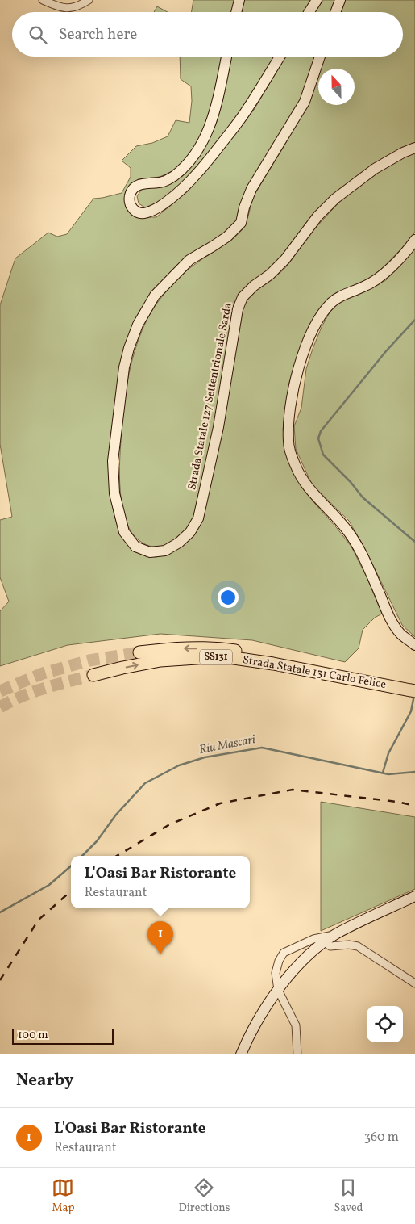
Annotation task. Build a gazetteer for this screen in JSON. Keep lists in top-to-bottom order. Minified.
{"streets":{"highway":["SS131","Strada Statale 131 Carlo Felice"],"main road":["Strada Statale 127 Settentrionale Sarda"]},"water":["Riu Mascari"],"scale_bar":"100 m","north":"top","page":{"search":"Search here","popup":["L'Oasi Bar Ristorante","Restaurant"],"pins":"1","scale":"100 m","heading":"Nearby","list":[{"mark":"1","name":"L'Oasi Bar Ristorante","note":"Restaurant","value":"360 m"}],"nav":["Map","Directions","Saved"]}}
